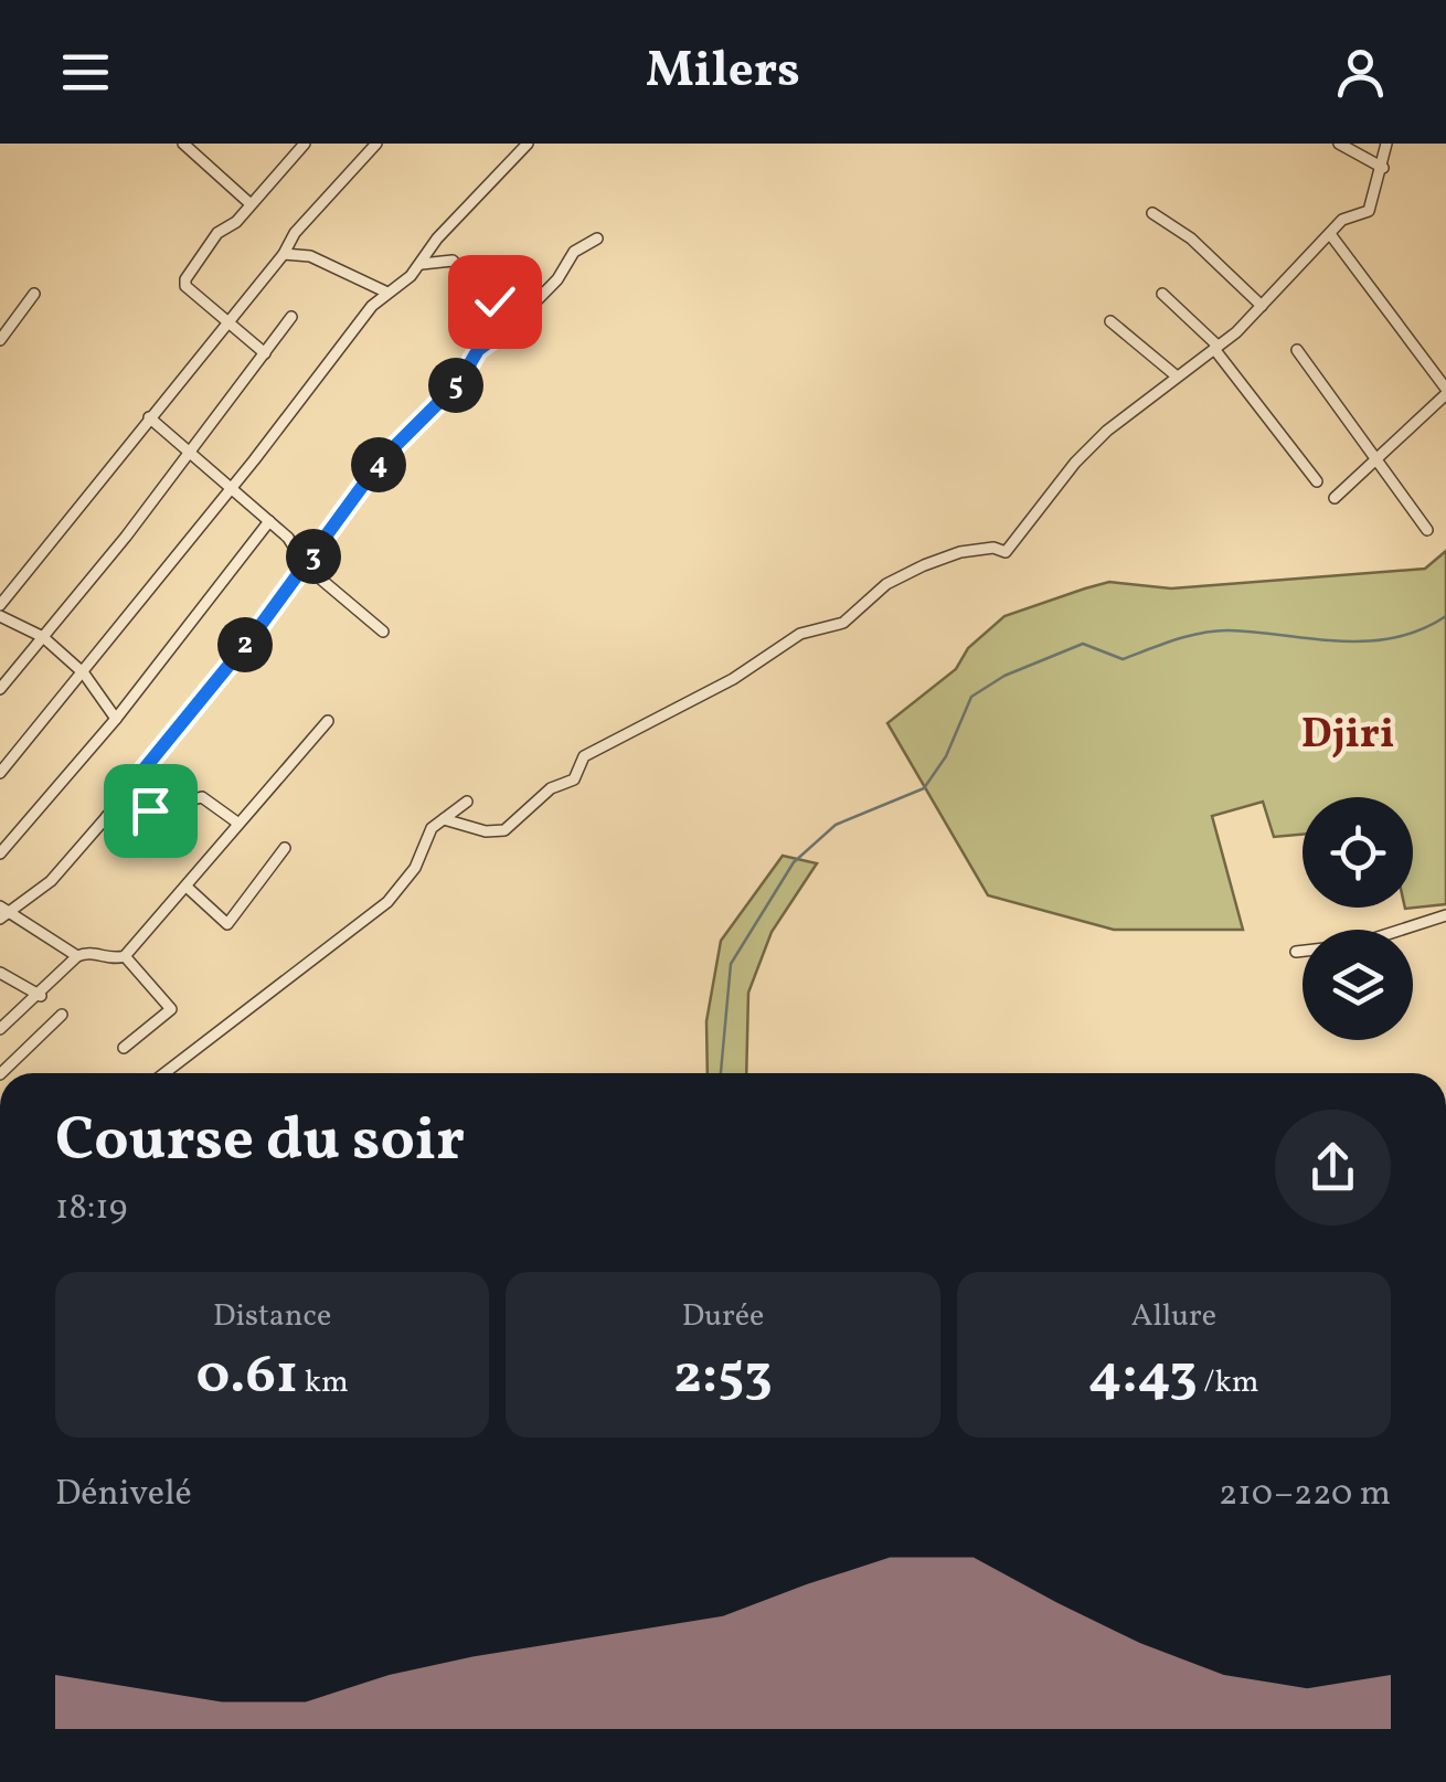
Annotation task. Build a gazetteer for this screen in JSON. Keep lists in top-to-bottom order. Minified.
{"districts":["Djiri"],"page":{"header":"Milers","pins":["5","4","3","2"],"heading":["Course du soir","18:19"],"stats":[["Distance","0.61 km"],["Durée","2:53"],["Allure","4:43 /km"]],"chart":["Dénivelé","210–220 m"]}}
